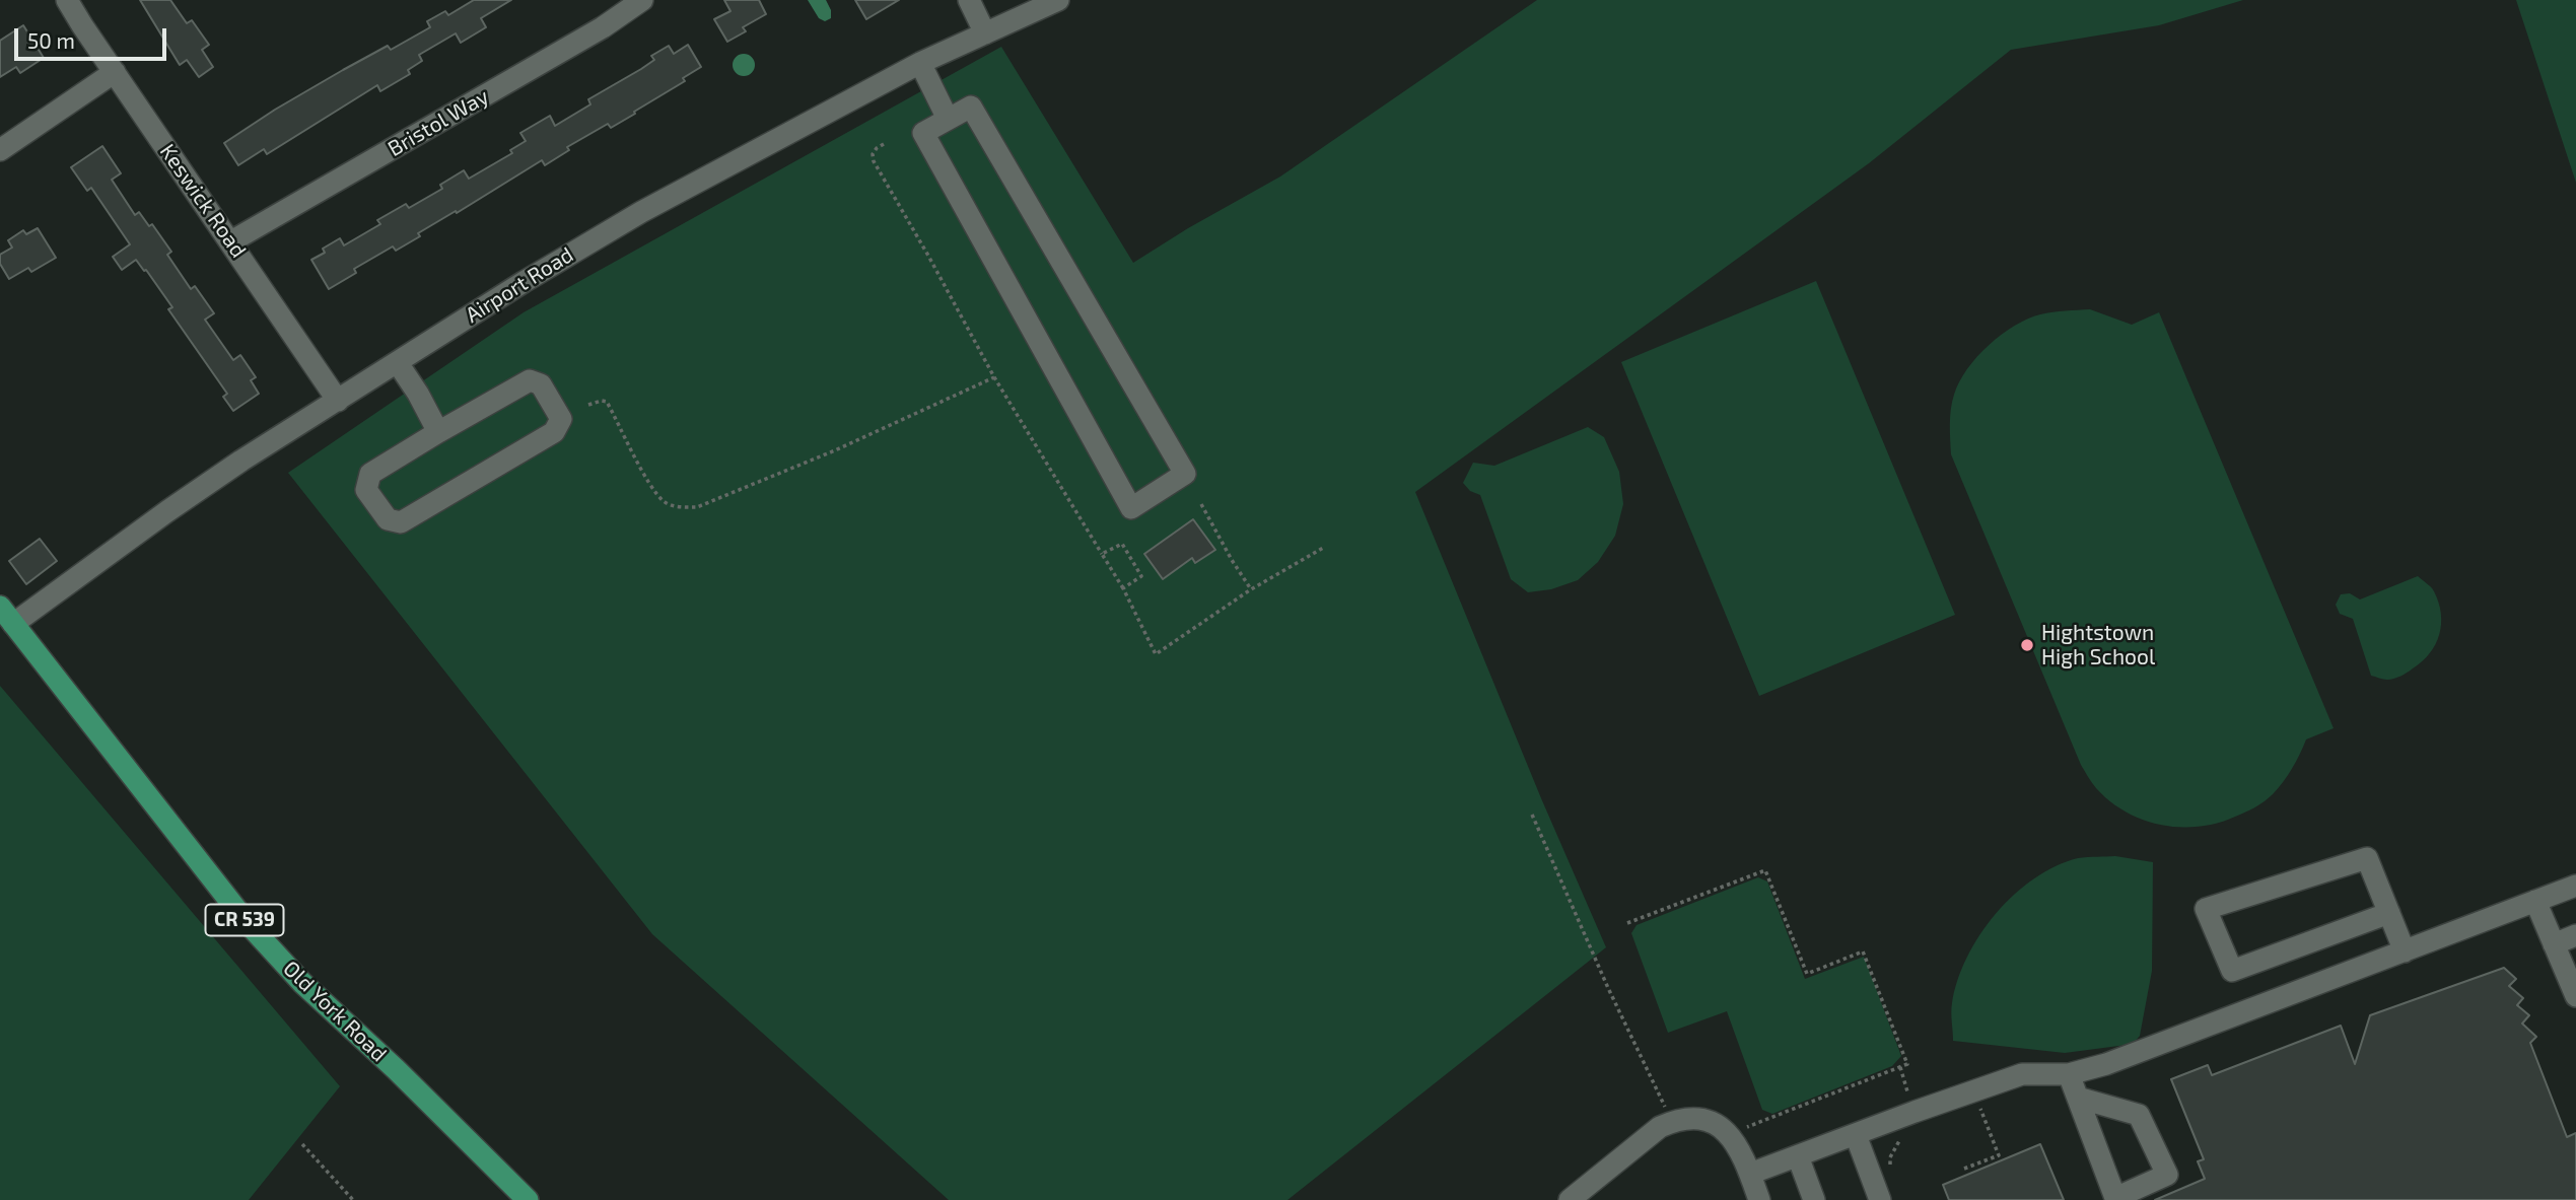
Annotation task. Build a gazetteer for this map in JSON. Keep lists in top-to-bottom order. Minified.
{"streets":{"main road":["CR 539","Old York Road"],"street":["Bristol Way","Keswick Road","Airport Road"]},"crossings":[["Bristol Way","Keswick Road"],["Keswick Road","Airport Road"],["Airport Road","Old York Road"]],"places":["Hightstown High School"],"scale_bar":"50 m"}
